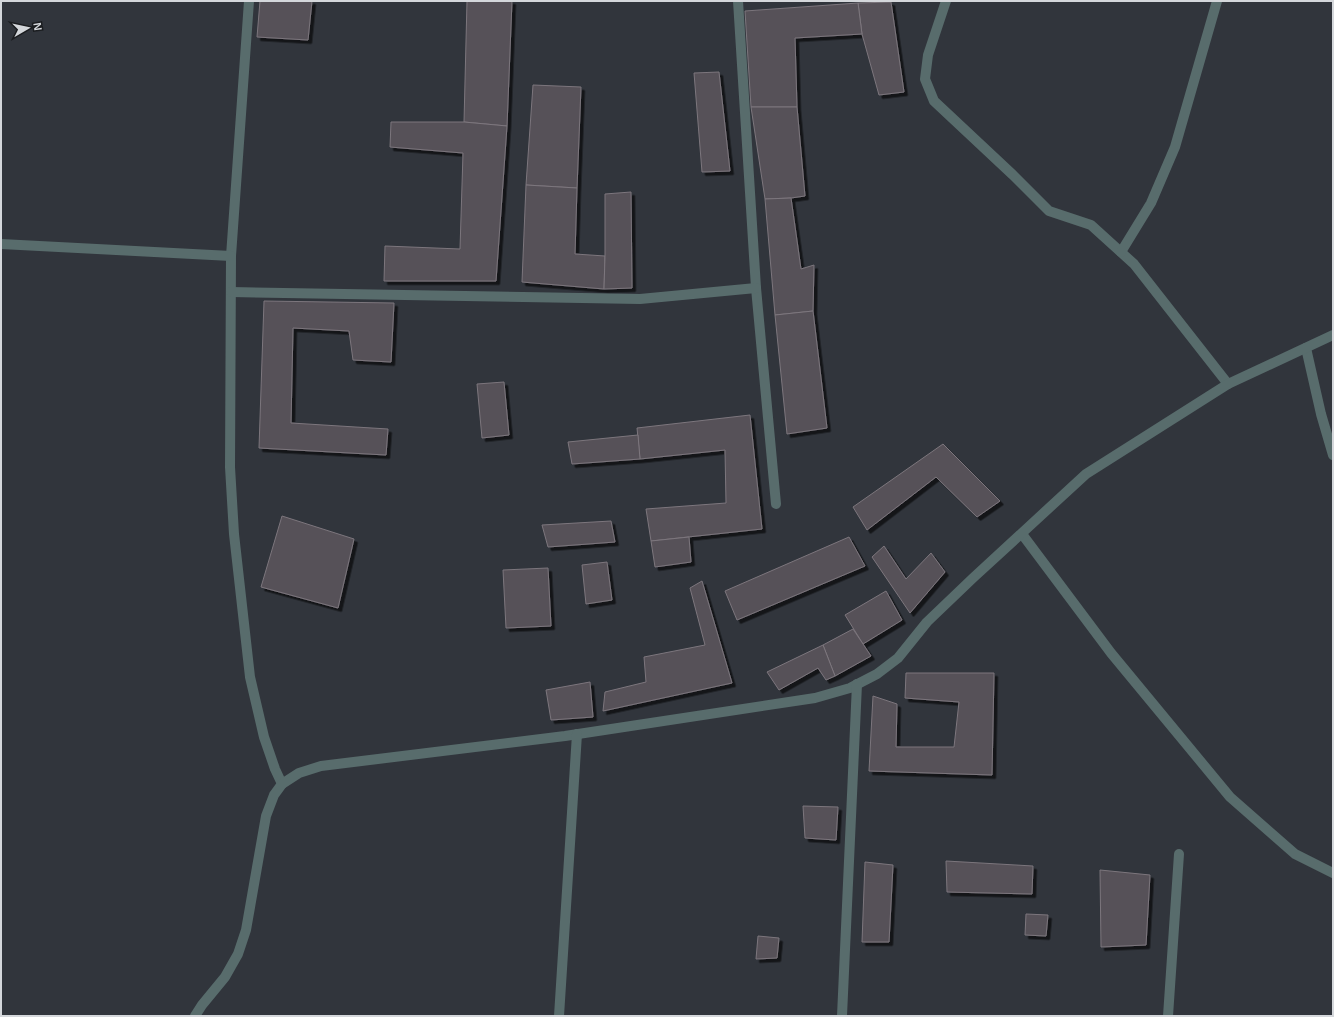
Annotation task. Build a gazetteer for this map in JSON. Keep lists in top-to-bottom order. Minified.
{"north":"right"}
